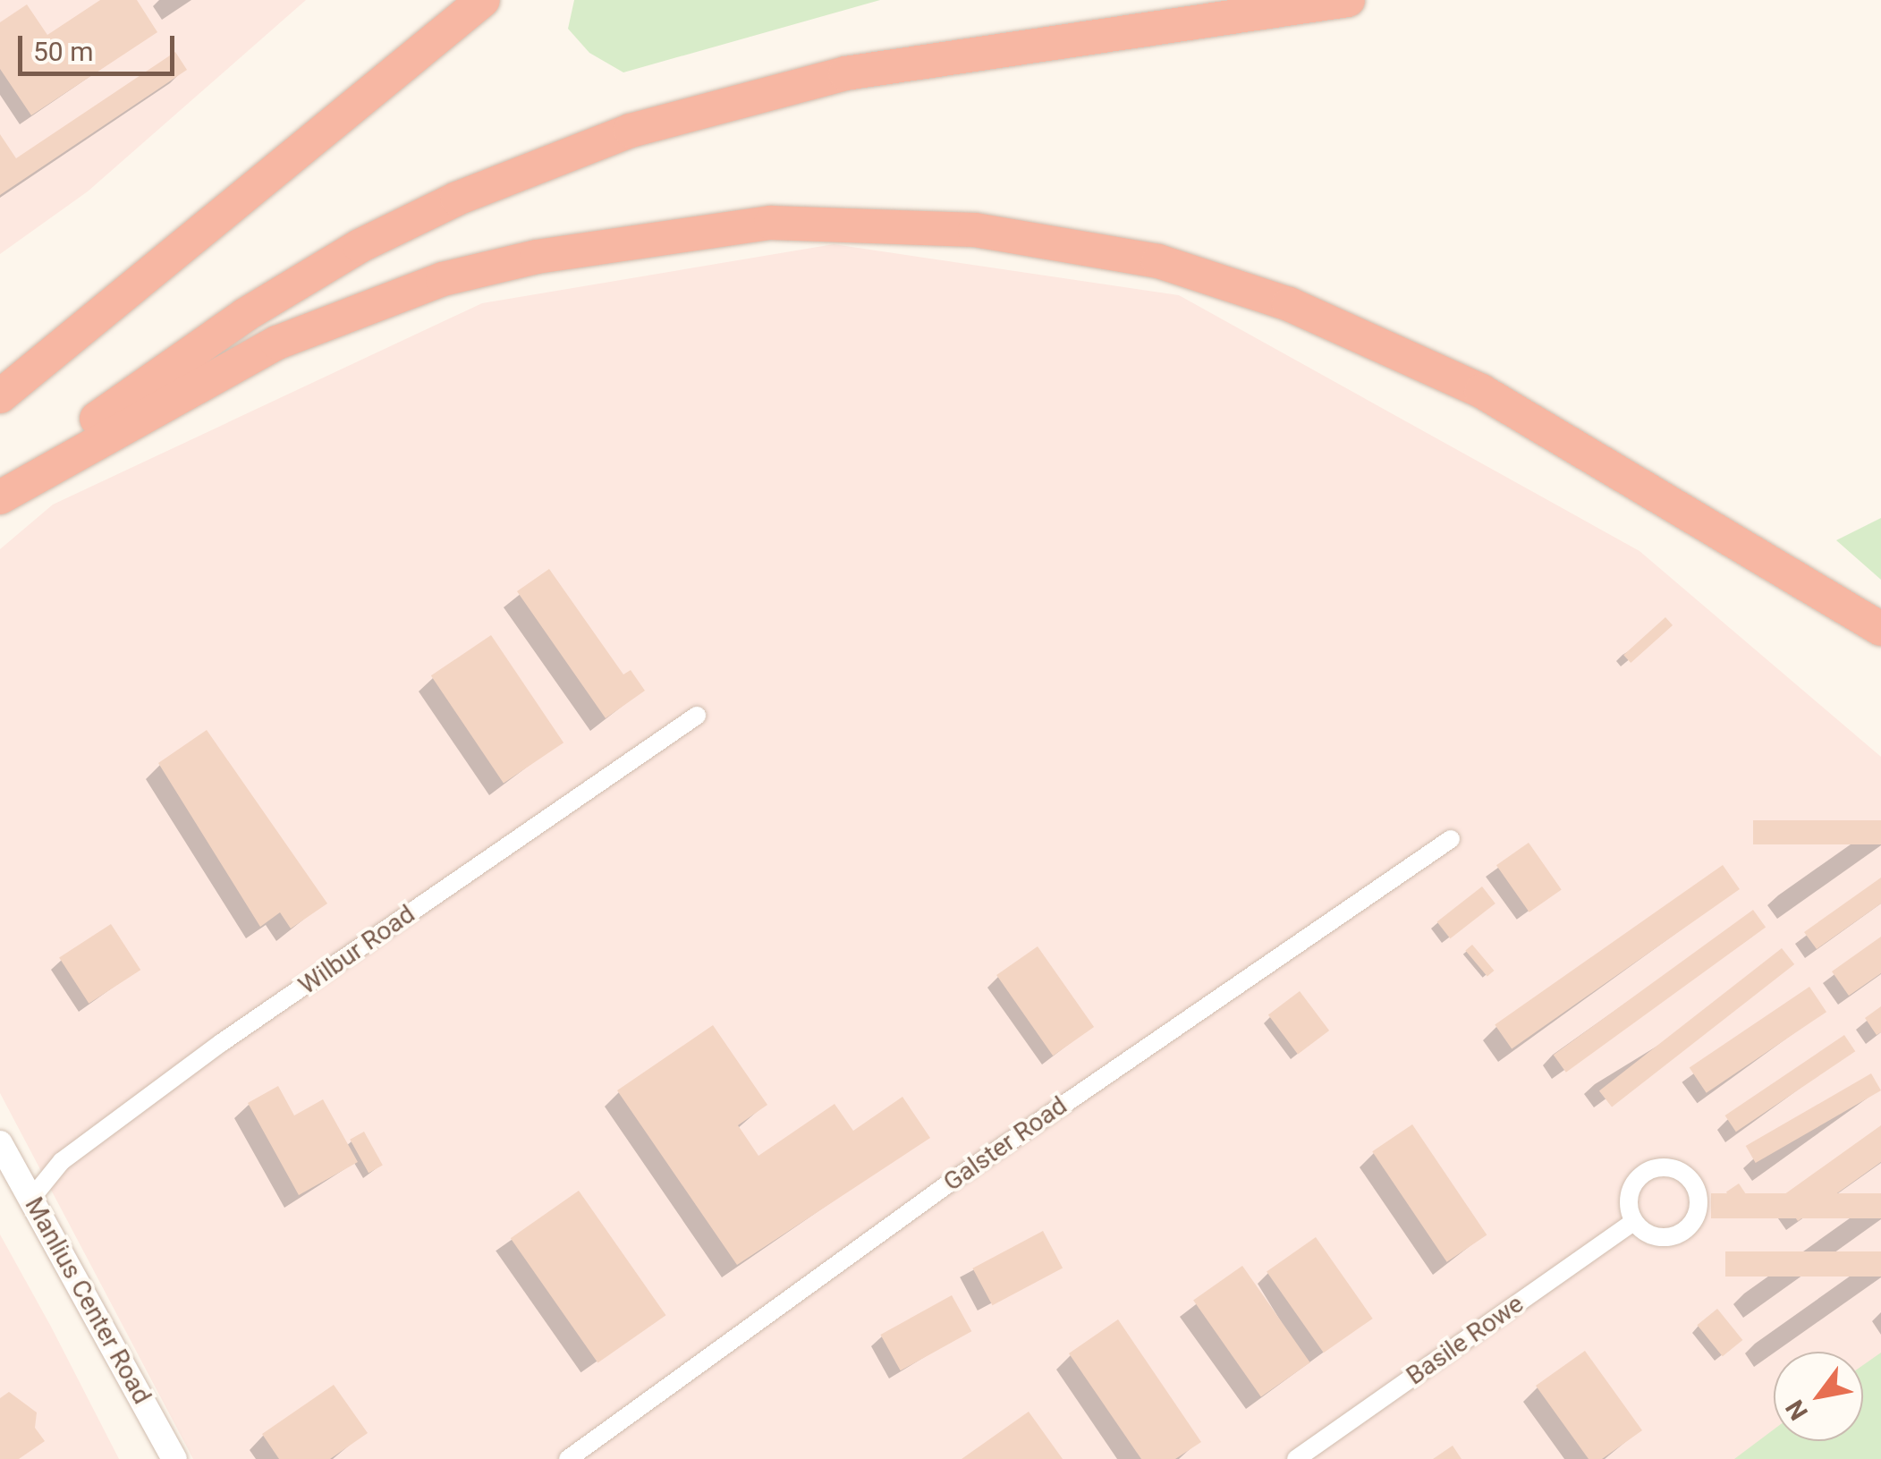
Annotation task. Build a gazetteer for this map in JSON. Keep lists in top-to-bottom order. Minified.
{"streets":{"main road":["Manlius Center Road"],"street":["Wilbur Road","Galster Road","Basile Rowe"]},"crossings":[["Wilbur Road","Manlius Center Road"]],"scale_bar":"50 m","north":"bottom left"}
